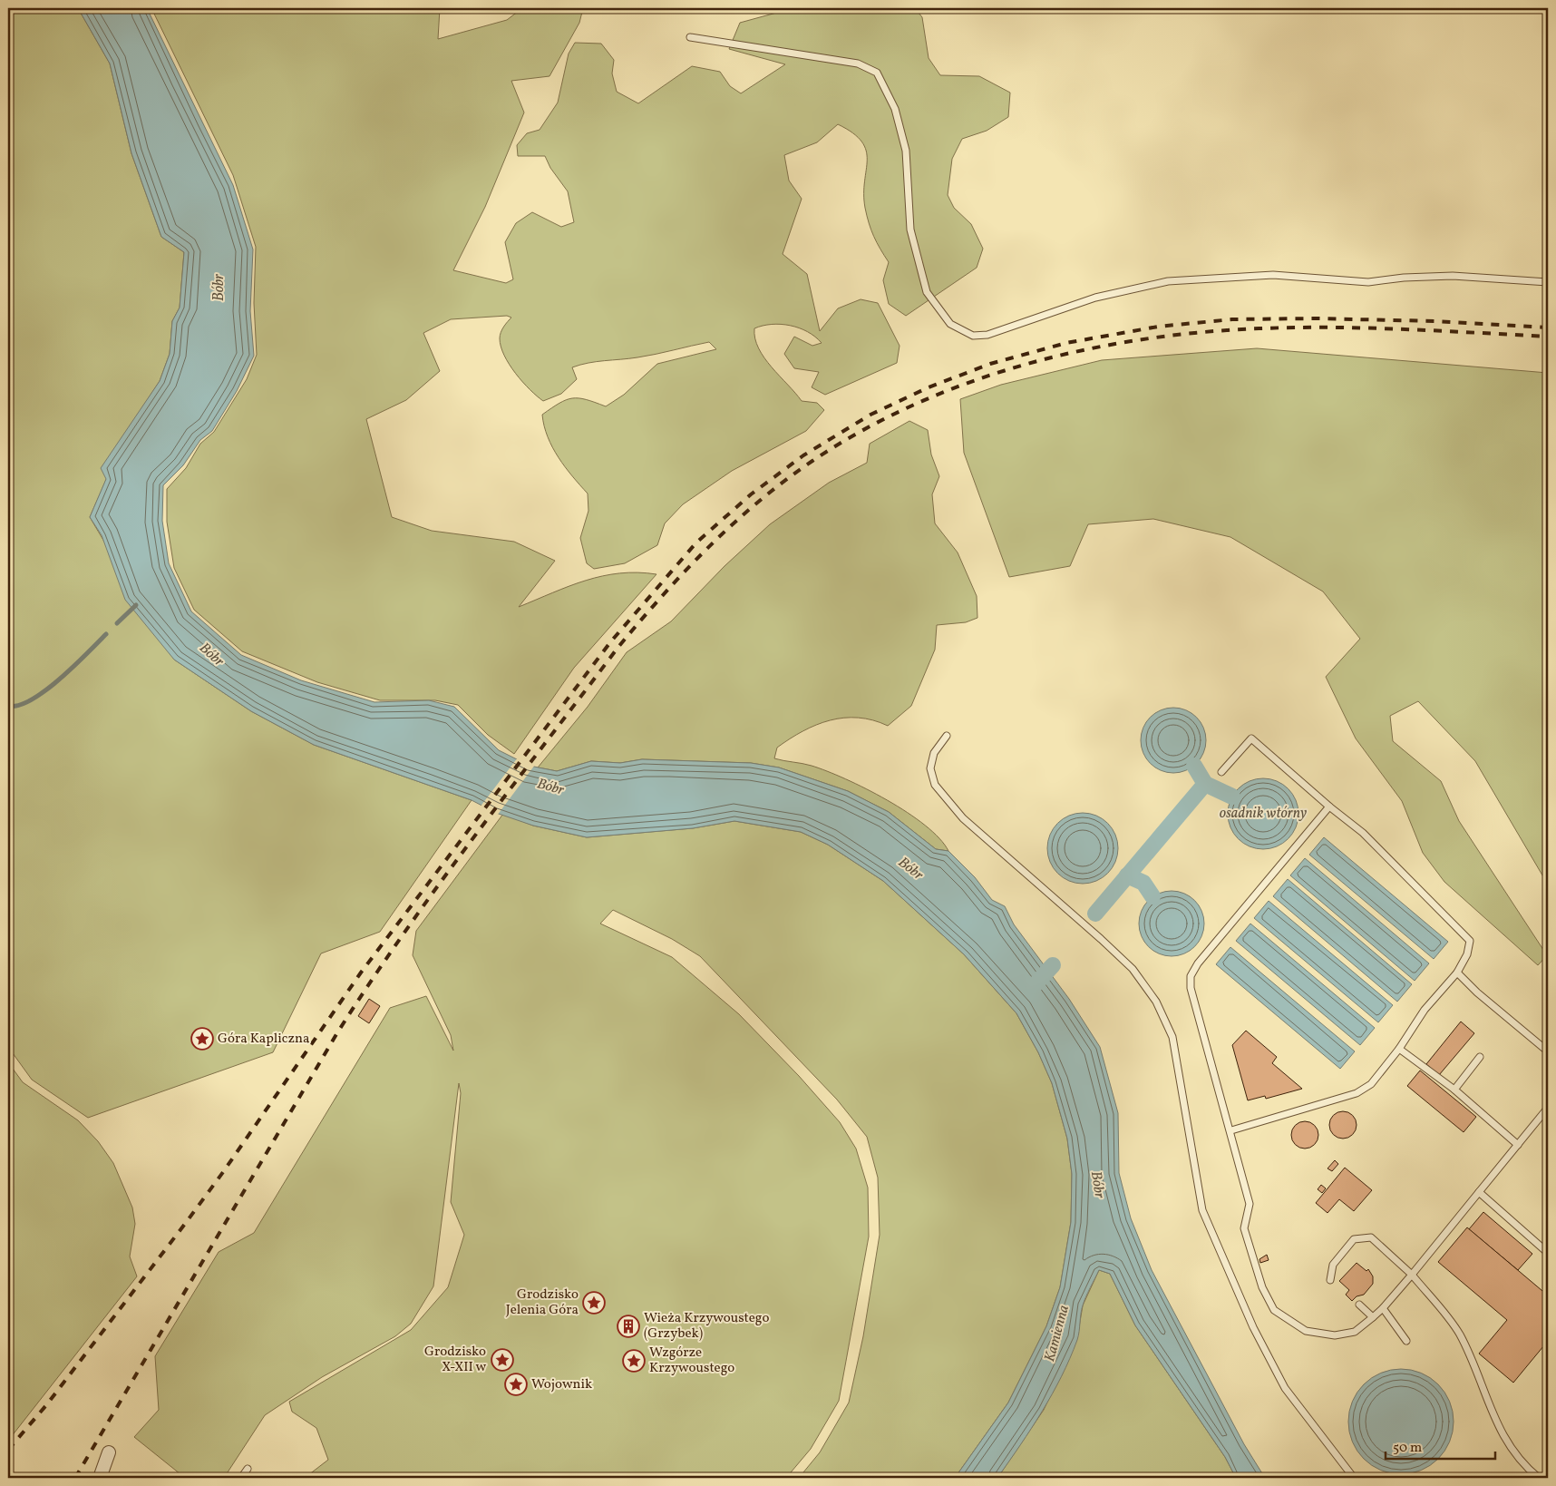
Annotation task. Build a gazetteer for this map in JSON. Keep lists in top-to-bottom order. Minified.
{"water":["Bóbr","osadnik wtórny","Kamienna"],"places":{"place":["Góra Kapliczna","Grodzisko Jelenia Góra","Grodzisko X-XII w","Wzgórze Krzywoustego","Wojownik"],"building":["Wieża Krzywoustego (Grzybek)"]},"scale_bar":"50 m"}
